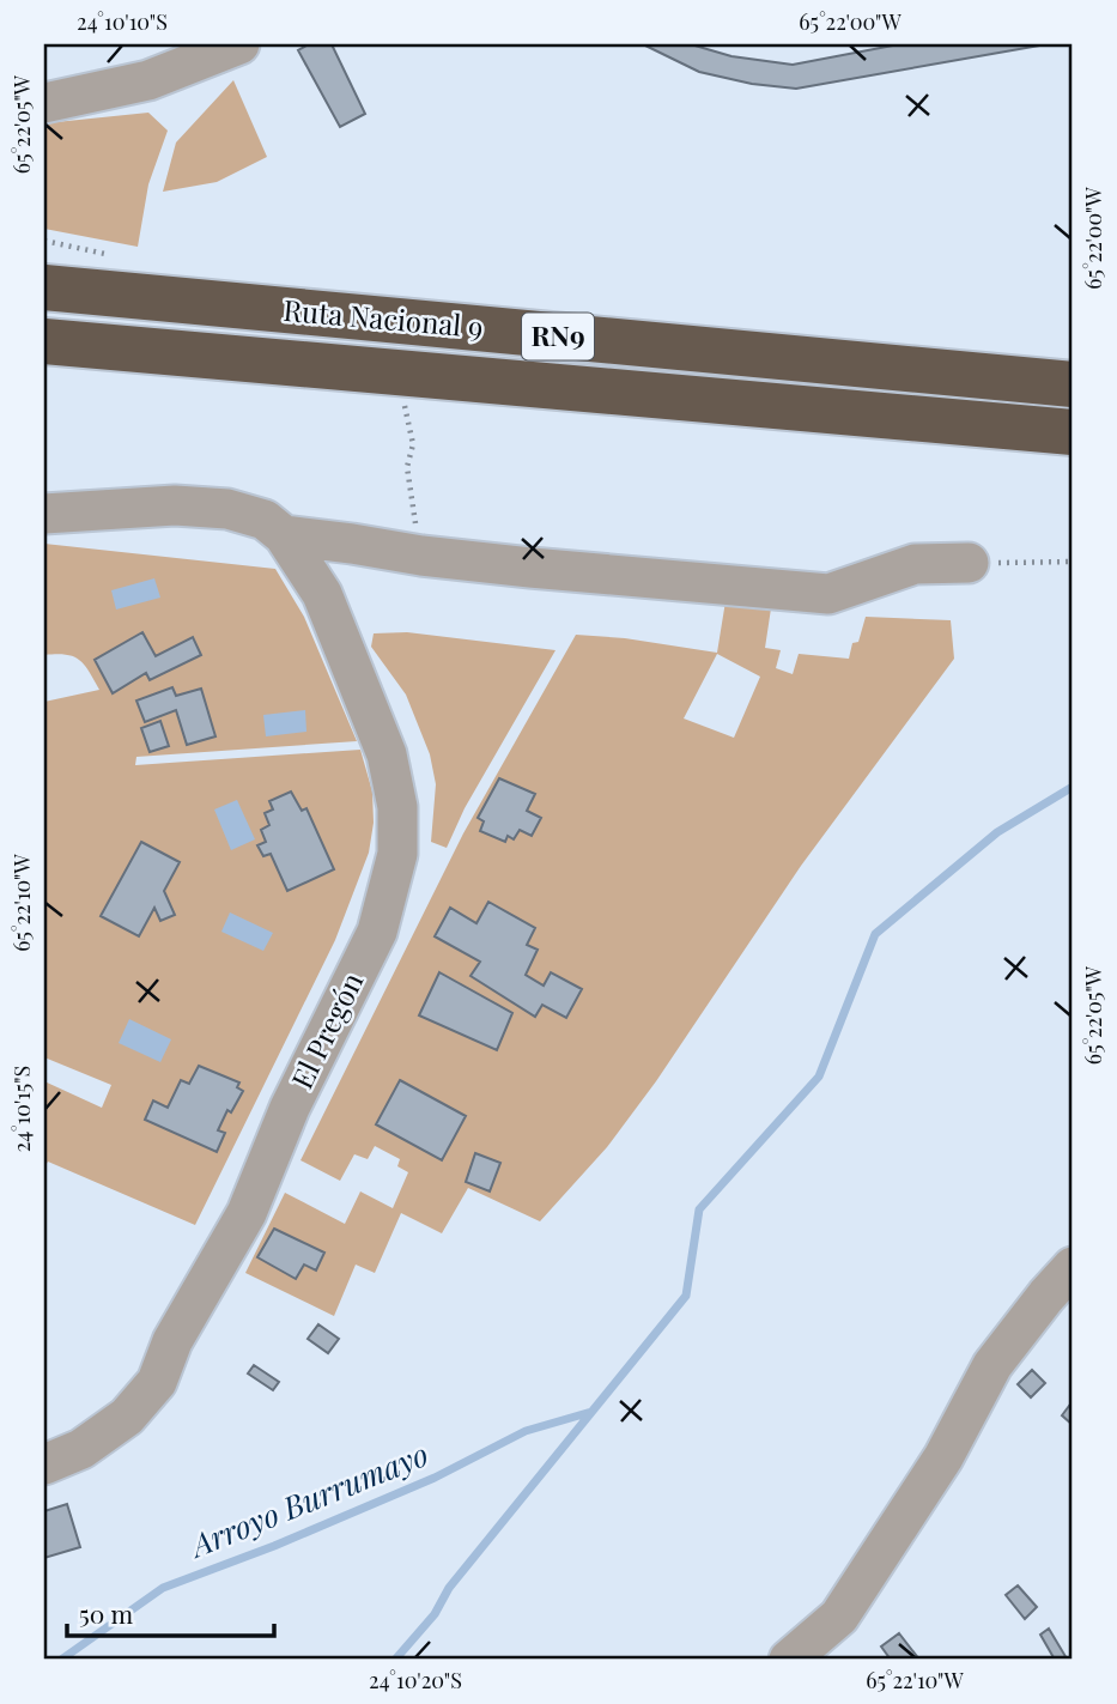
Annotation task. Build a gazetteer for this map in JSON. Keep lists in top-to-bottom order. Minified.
{"streets":{"highway":["Ruta Nacional 9","RN9"],"street":["El Pregón"]},"water":["Arroyo Burrumayo"],"scale_bar":"50 m","coordinates":["24°10'10\"S","65°22'00\"W","65°22'05\"W","65°22'10\"W","24°10'15\"S","24°10'20\"S"]}
